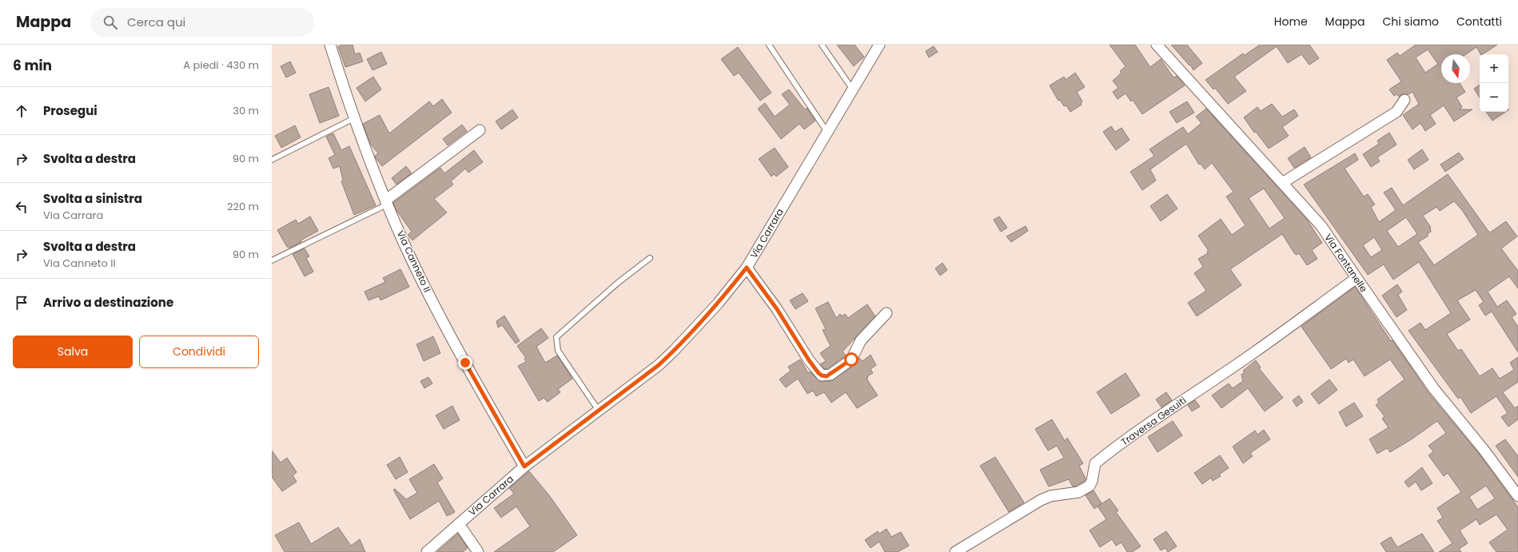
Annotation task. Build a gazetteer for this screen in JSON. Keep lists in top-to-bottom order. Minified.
{"streets":{"street":["Via Carrara","Via Canneto II","Via Fontanelle","Traversa Gesuiti"]},"crossings":[["Via Carrara","Via Canneto II"],["Via Fontanelle","Traversa Gesuiti"]],"north":"bottom","page":{"header":"Mappa","search":"Cerca qui","nav":["Home","Mappa","Chi siamo","Contatti"],"heading":["6 min","A piedi · 430 m"],"map_buttons":["+","−"],"list":[["Prosegui","30 m"],["Svolta a destra","90 m"],["Svolta a sinistra","Via Carrara","220 m"],["Svolta a destra","Via Canneto II","90 m"],"Arrivo a destinazione"],"buttons":["Salva","Condividi"]}}
